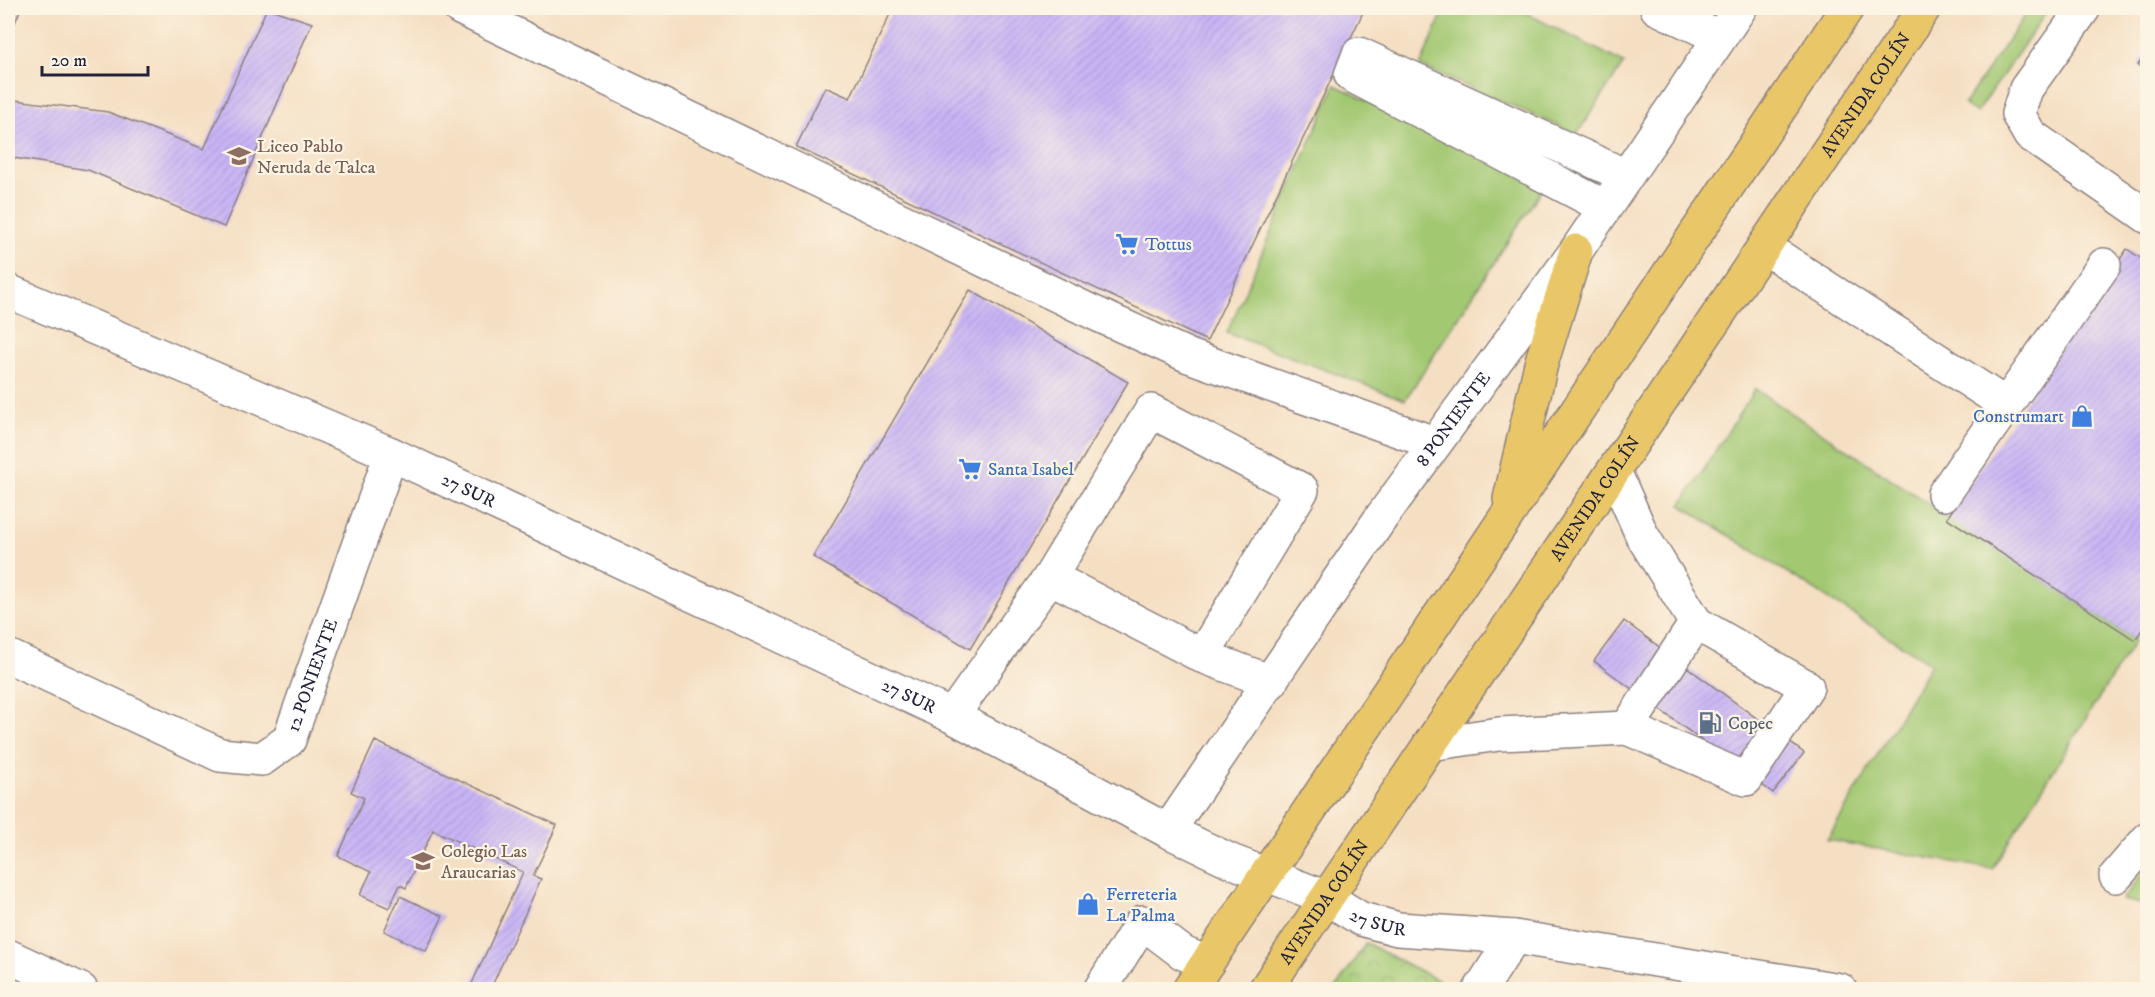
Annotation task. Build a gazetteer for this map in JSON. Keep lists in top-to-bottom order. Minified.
{"streets":{"main road":["AVENIDA COLÍN"],"street":["8 PONIENTE","27 SUR","12 PONIENTE"]},"crossings":[["AVENIDA COLÍN","27 SUR"],["8 PONIENTE","27 SUR"],["27 SUR","12 PONIENTE"]],"places":{"school or university":["Liceo Pablo Neruda de Talca","Colegio Las Araucarias"],"supermarket":["Tottus","Santa Isabel"],"shop":["Construmart","Ferreteria La Palma"],"fuel station":["Copec"]},"scale_bar":"20 m"}
